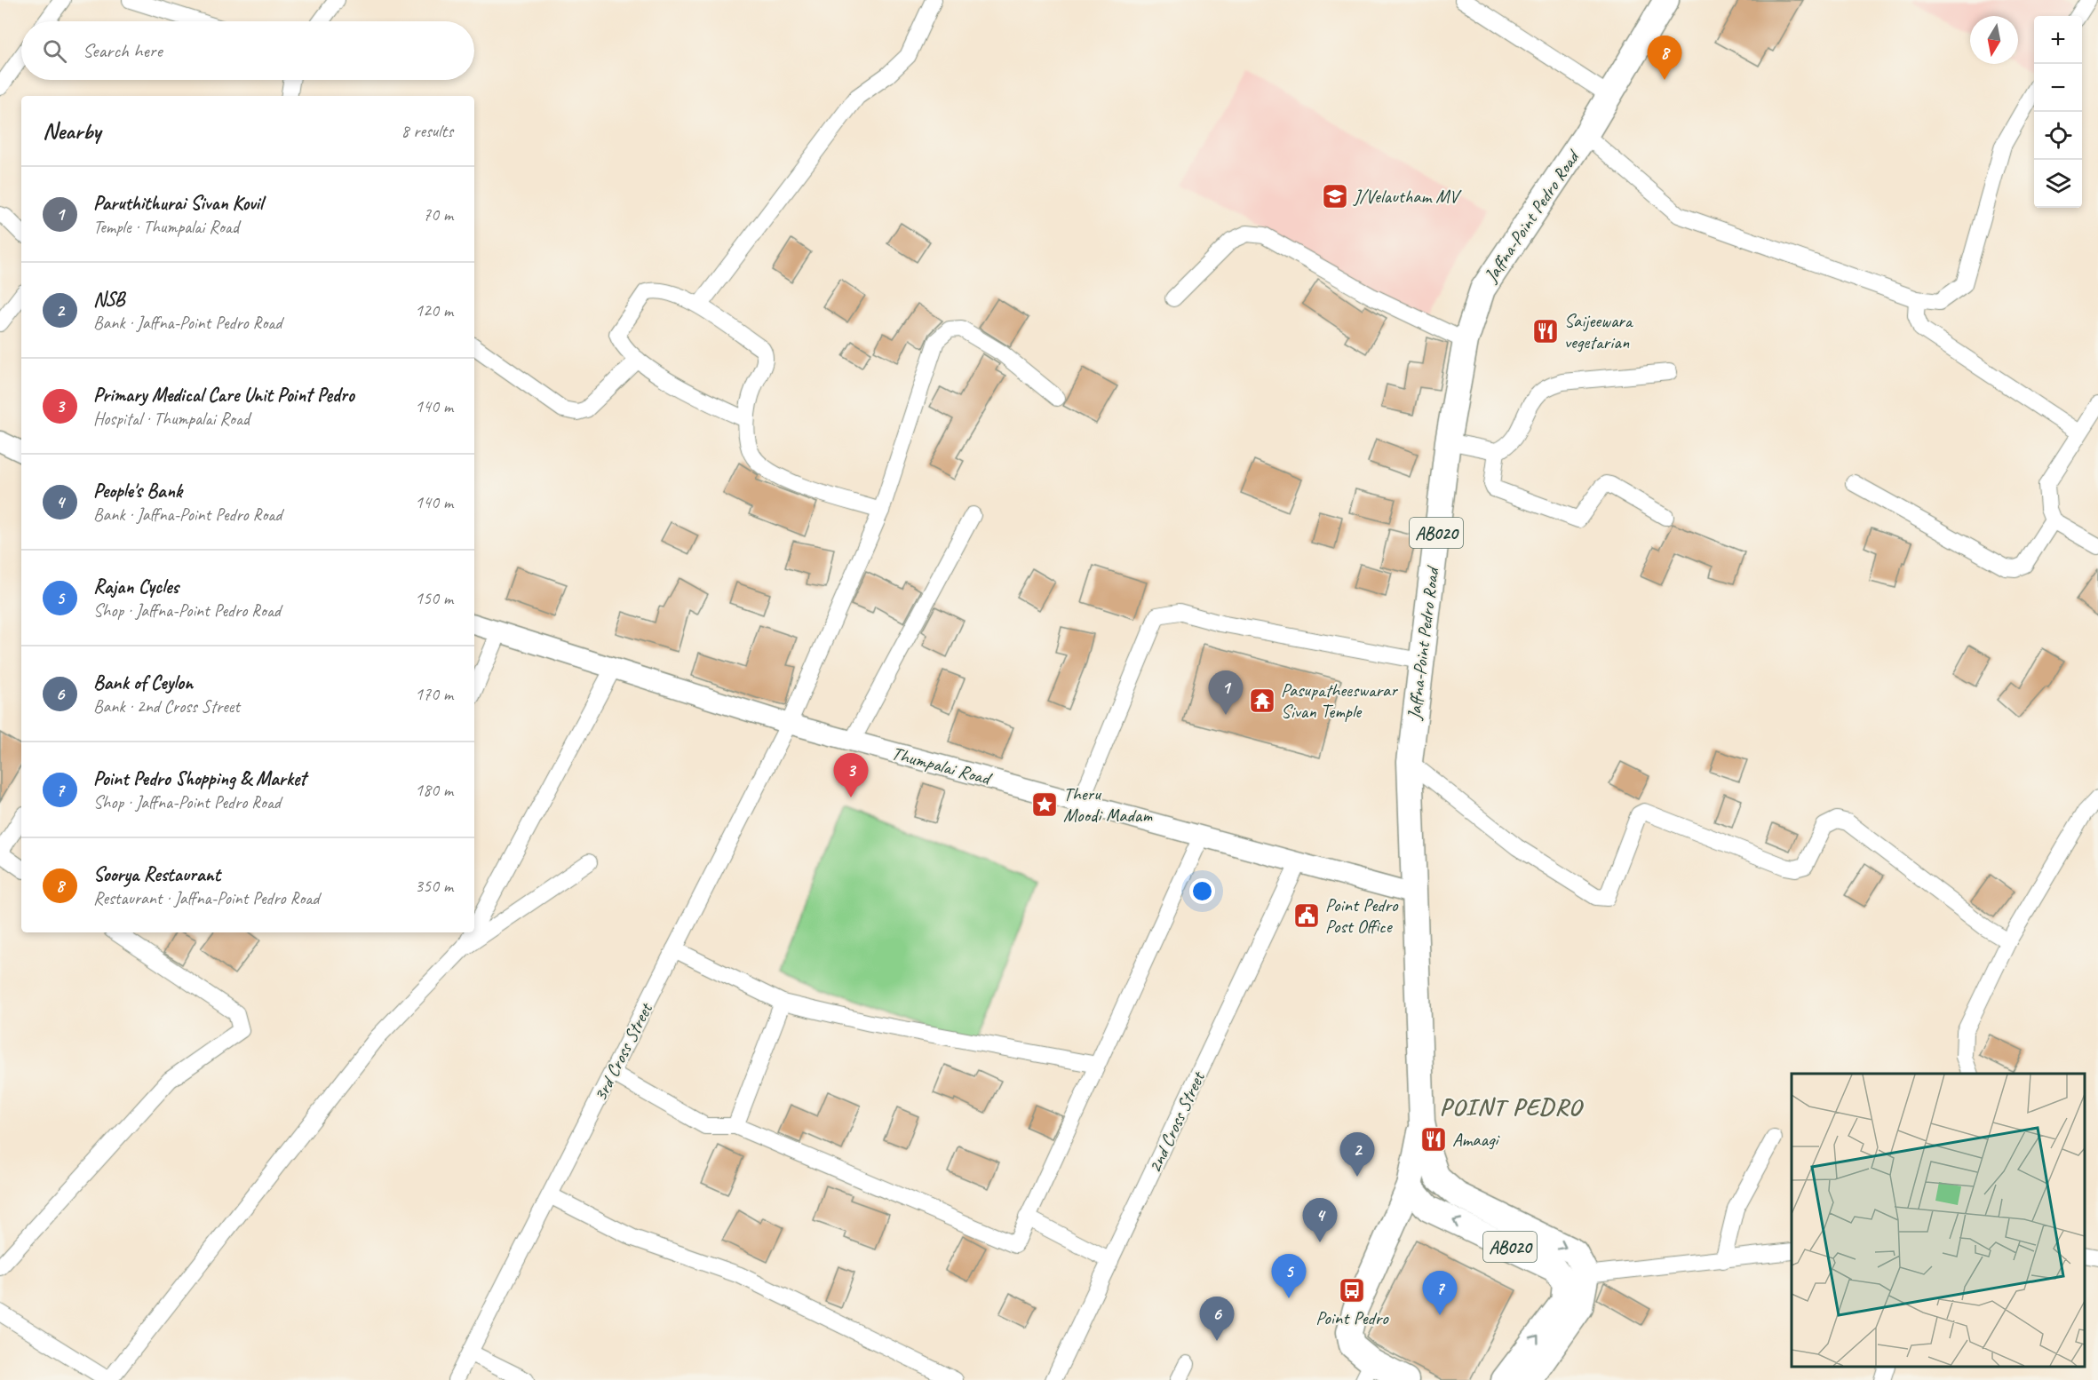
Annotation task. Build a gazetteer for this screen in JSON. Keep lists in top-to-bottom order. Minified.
{"streets":{"main road":["Jaffna-Point Pedro Road","AB020"],"street":["Thumpalai Road","3rd Cross Street","2nd Cross Street"]},"crossings":[["Jaffna-Point Pedro Road","AB020"],["Jaffna-Point Pedro Road","Thumpalai Road"],["Thumpalai Road","3rd Cross Street"],["Thumpalai Road","2nd Cross Street"]],"districts":["POINT PEDRO"],"places":{"school or university":["J/Velautham MV"],"restaurant":["Saijeewara vegetarian","Amaagi"],"temple":["Pasupatheeswarar Sivan Temple"],"place":["Theru Moodi Madam"],"public building":["Point Pedro Post Office"],"bus stop":["Point Pedro"]},"north":"bottom","page":{"map_buttons":["+","−"],"search":"Search here","pins":["8","1","3","2","4","5","7","6"],"heading":["Nearby","8 results"],"list":[{"mark":"1","name":"Paruthithurai Sivan Kovil","note":"Temple · Thumpalai Road","value":"70 m"},{"mark":"2","name":"NSB","note":"Bank · Jaffna-Point Pedro Road","value":"120 m"},{"mark":"3","name":"Primary Medical Care Unit Point Pedro","note":"Hospital · Thumpalai Road","value":"140 m"},{"mark":"4","name":"People's Bank","note":"Bank · Jaffna-Point Pedro Road","value":"140 m"},{"mark":"5","name":"Rajan Cycles","note":"Shop · Jaffna-Point Pedro Road","value":"150 m"},{"mark":"6","name":"Bank of Ceylon","note":"Bank · 2nd Cross Street","value":"170 m"},{"mark":"7","name":"Point Pedro Shopping & Market","note":"Shop · Jaffna-Point Pedro Road","value":"180 m"},{"mark":"8","name":"Soorya Restaurant","note":"Restaurant · Jaffna-Point Pedro Road","value":"350 m"}]}}
